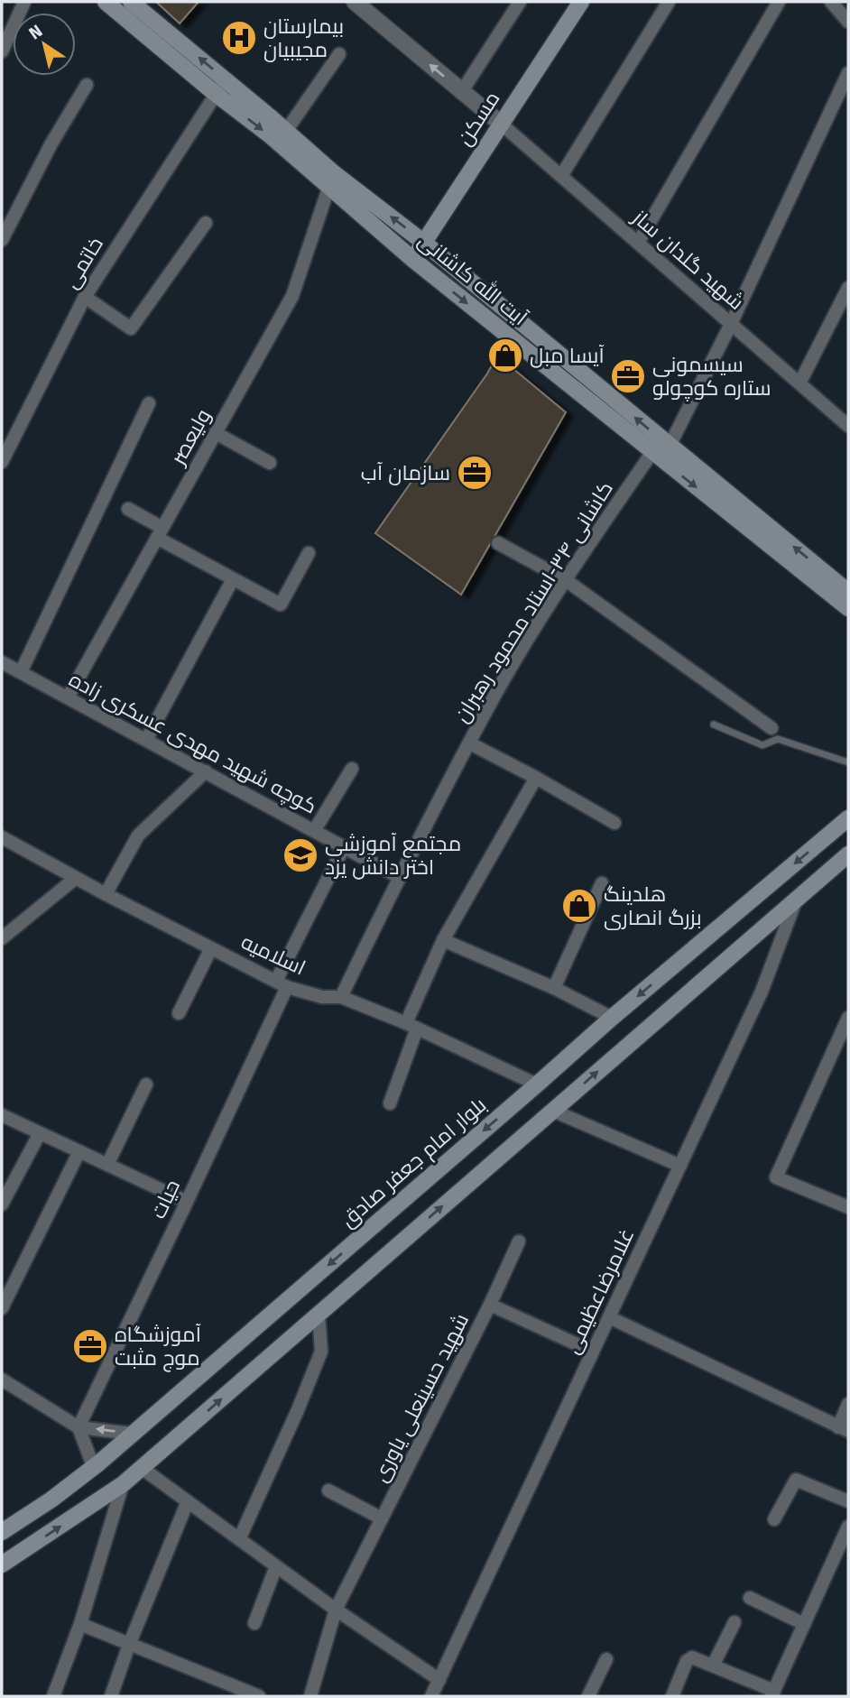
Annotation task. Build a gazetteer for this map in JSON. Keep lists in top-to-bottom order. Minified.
{"streets":{"main road":["مسکن","آیت الله کاشانی","بلوار امام جعفر صادق"],"street":["شهید گلدان ساز","خاتمی","ولیعصر","کاشانی ۳۴-استاد محمود رهبران","کوچه شهید مهدی عسکری زاده","اسلامیه","حیات","غلامرضاعظیمی","شهید حسینعلی یاوری"]},"crossings":[["مسکن","شهید گلدان ساز"],["مسکن","آیت الله کاشانی"],["خاتمی","آیت الله کاشانی"],["آیت الله کاشانی","ولیعصر"],["آیت الله کاشانی","کاشانی ۳۴-استاد محمود رهبران"],["ولیعصر","کوچه شهید مهدی عسکری زاده"],["کاشانی ۳۴-استاد محمود رهبران","کوچه شهید مهدی عسکری زاده"],["کاشانی ۳۴-استاد محمود رهبران","اسلامیه"],["کوچه شهید مهدی عسکری زاده","حیات"],["اسلامیه","بلوار امام جعفر صادق"],["اسلامیه","حیات"],["غلامرضاعظیمی","شهید حسینعلی یاوری"]],"places":{"hospital":["بیمارستان مجیبیان"],"shop":["آیسا مبل","هلدینگ بزرگ انصاری"],"office":["سیسمونی ستاره کوچولو","سازمان آب","آموزشگاه موج مثبت"],"school or university":["مجتمع آموزشی اختر دانش یزد"]},"north":"top left"}
